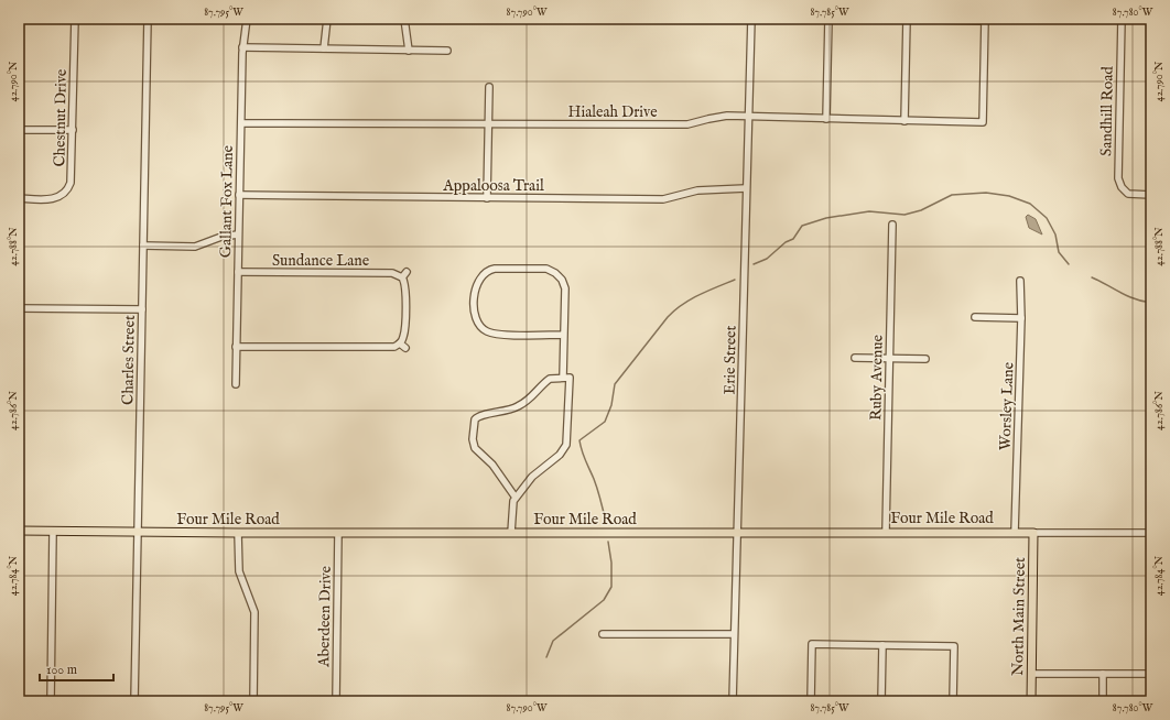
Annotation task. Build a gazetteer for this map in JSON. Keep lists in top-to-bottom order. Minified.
{"streets":{"main road":["Four Mile Road","North Main Street"],"street":["Hialeah Drive","Sandhill Road","Chestnut Drive","Appaloosa Trail","Gallant Fox Lane","Sundance Lane","Charles Street","Erie Street","Ruby Avenue","Worsley Lane","Aberdeen Drive"]},"crossings":[["Hialeah Drive","Gallant Fox Lane"],["Hialeah Drive","Erie Street"],["Appaloosa Trail","Gallant Fox Lane"],["Appaloosa Trail","Erie Street"],["Gallant Fox Lane","Sundance Lane"],["Charles Street","Four Mile Road"],["Erie Street","Four Mile Road"],["Ruby Avenue","Four Mile Road"],["Worsley Lane","Four Mile Road"],["Four Mile Road","Aberdeen Drive"],["Four Mile Road","North Main Street"]],"scale_bar":"100 m","coordinates":["87.795°W","87.790°W","87.785°W","87.780°W","42.790°N","42.788°N","42.786°N","42.784°N"]}
